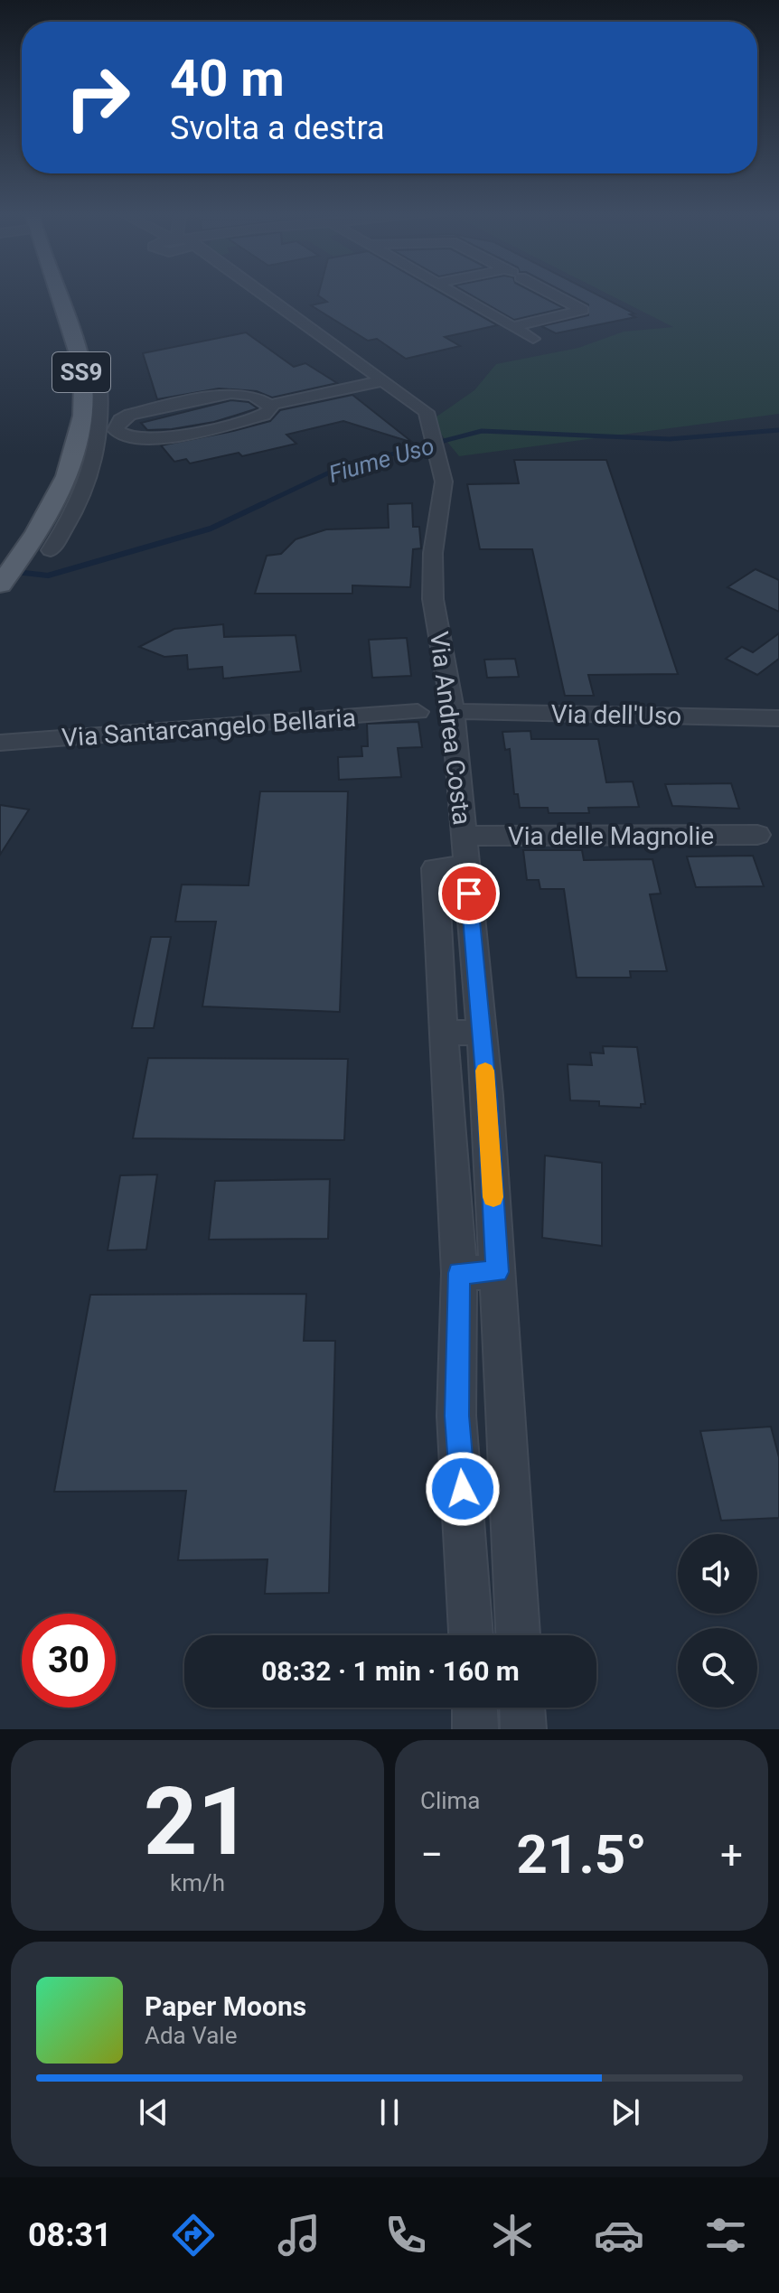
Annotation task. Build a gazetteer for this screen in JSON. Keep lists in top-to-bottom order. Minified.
{"streets":{"main road":["SS9"],"street":["Via dell'Uso","Via Santarcangelo Bellaria","Via Andrea Costa","Via delle Magnolie"]},"crossings":[["Via dell'Uso","Via Andrea Costa"],["Via Andrea Costa","Via delle Magnolie"]],"water":["Fiume Uso"],"page":{"turn":["40 m","Svolta a destra"],"limit":"30","trip":"08:32 · 1 min · 160 m","tile":[["21","km/h"],"Clima"],"heat":["−","21.5°","+"],"song":["Paper Moons","Ada Vale"],"tabs":"08:31"}}
